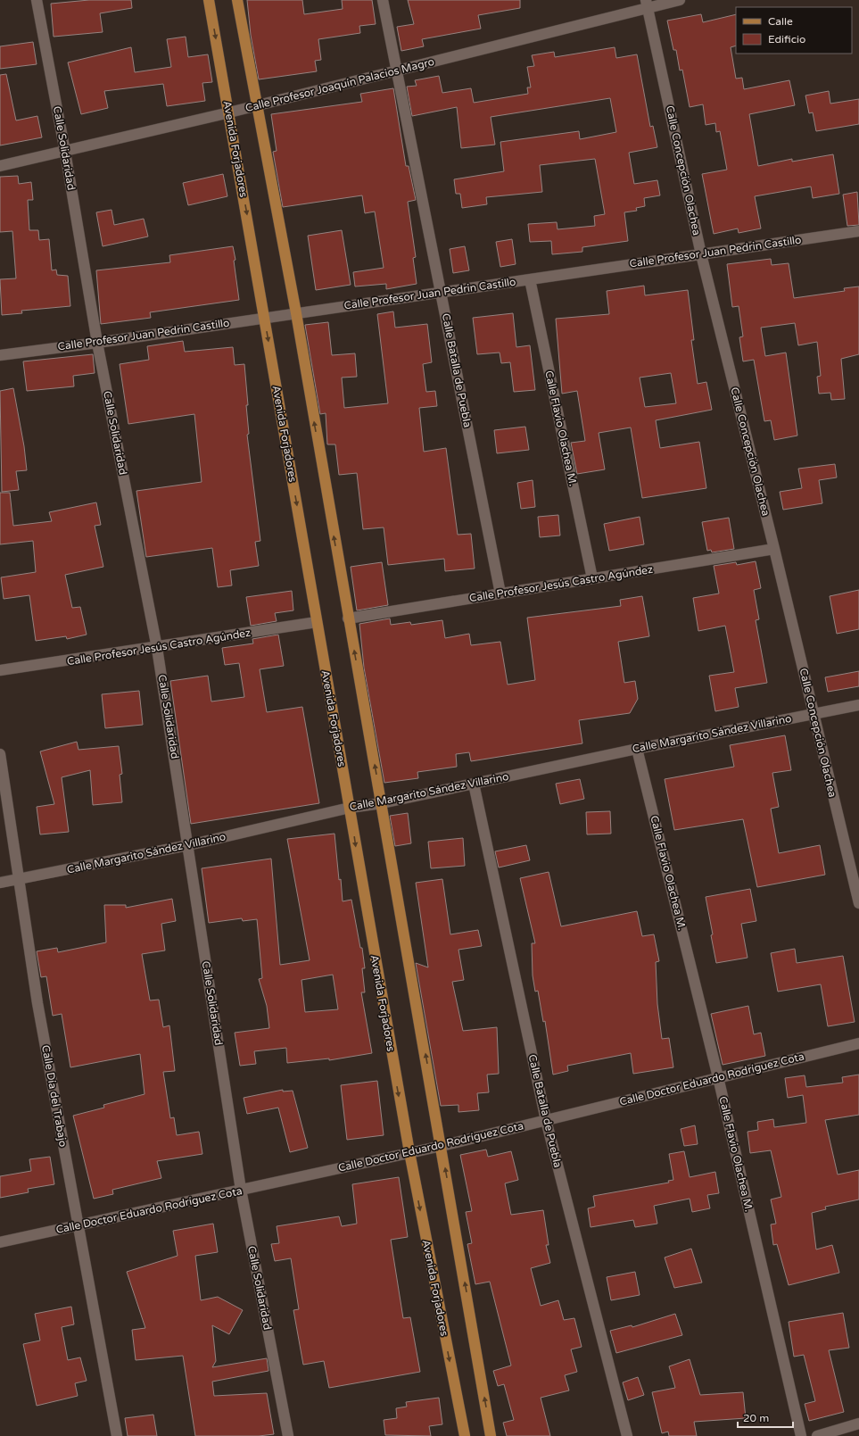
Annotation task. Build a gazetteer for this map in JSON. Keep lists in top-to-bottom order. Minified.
{"streets":{"main road":["Avenida Forjadores"],"street":["Calle Profesor Joaquín Palacios Magro","Calle Solidaridad","Calle Concepción Olachea","Calle Profesor Juan Pedrin Castillo","Calle Batalla de Puebla","Calle Flavio Olachea M.","Calle Profesor Jesús Castro Agúndez","Calle Margarito Sández Villarino","Calle Doctor Eduardo Rodríguez Cota","Calle Día del Trabajo"]},"crossings":[["Calle Profesor Joaquín Palacios Magro","Calle Solidaridad"],["Calle Profesor Joaquín Palacios Magro","Avenida Forjadores"],["Calle Profesor Joaquín Palacios Magro","Calle Concepción Olachea"],["Calle Profesor Joaquín Palacios Magro","Calle Batalla de Puebla"],["Calle Solidaridad","Calle Profesor Juan Pedrin Castillo"],["Calle Solidaridad","Calle Profesor Jesús Castro Agúndez"],["Calle Solidaridad","Calle Margarito Sández Villarino"],["Calle Solidaridad","Calle Doctor Eduardo Rodríguez Cota"],["Avenida Forjadores","Calle Profesor Juan Pedrin Castillo"],["Avenida Forjadores","Calle Profesor Jesús Castro Agúndez"],["Avenida Forjadores","Calle Margarito Sández Villarino"],["Avenida Forjadores","Calle Doctor Eduardo Rodríguez Cota"],["Calle Concepción Olachea","Calle Profesor Juan Pedrin Castillo"],["Calle Concepción Olachea","Calle Profesor Jesús Castro Agúndez"],["Calle Concepción Olachea","Calle Margarito Sández Villarino"],["Calle Profesor Juan Pedrin Castillo","Calle Batalla de Puebla"],["Calle Profesor Juan Pedrin Castillo","Calle Flavio Olachea M."],["Calle Batalla de Puebla","Calle Profesor Jesús Castro Agúndez"],["Calle Batalla de Puebla","Calle Margarito Sández Villarino"],["Calle Batalla de Puebla","Calle Doctor Eduardo Rodríguez Cota"],["Calle Flavio Olachea M.","Calle Profesor Jesús Castro Agúndez"],["Calle Flavio Olachea M.","Calle Margarito Sández Villarino"],["Calle Flavio Olachea M.","Calle Doctor Eduardo Rodríguez Cota"],["Calle Margarito Sández Villarino","Calle Día del Trabajo"],["Calle Doctor Eduardo Rodríguez Cota","Calle Día del Trabajo"]],"legend":["Calle","Edificio"],"scale_bar":"20 m"}
